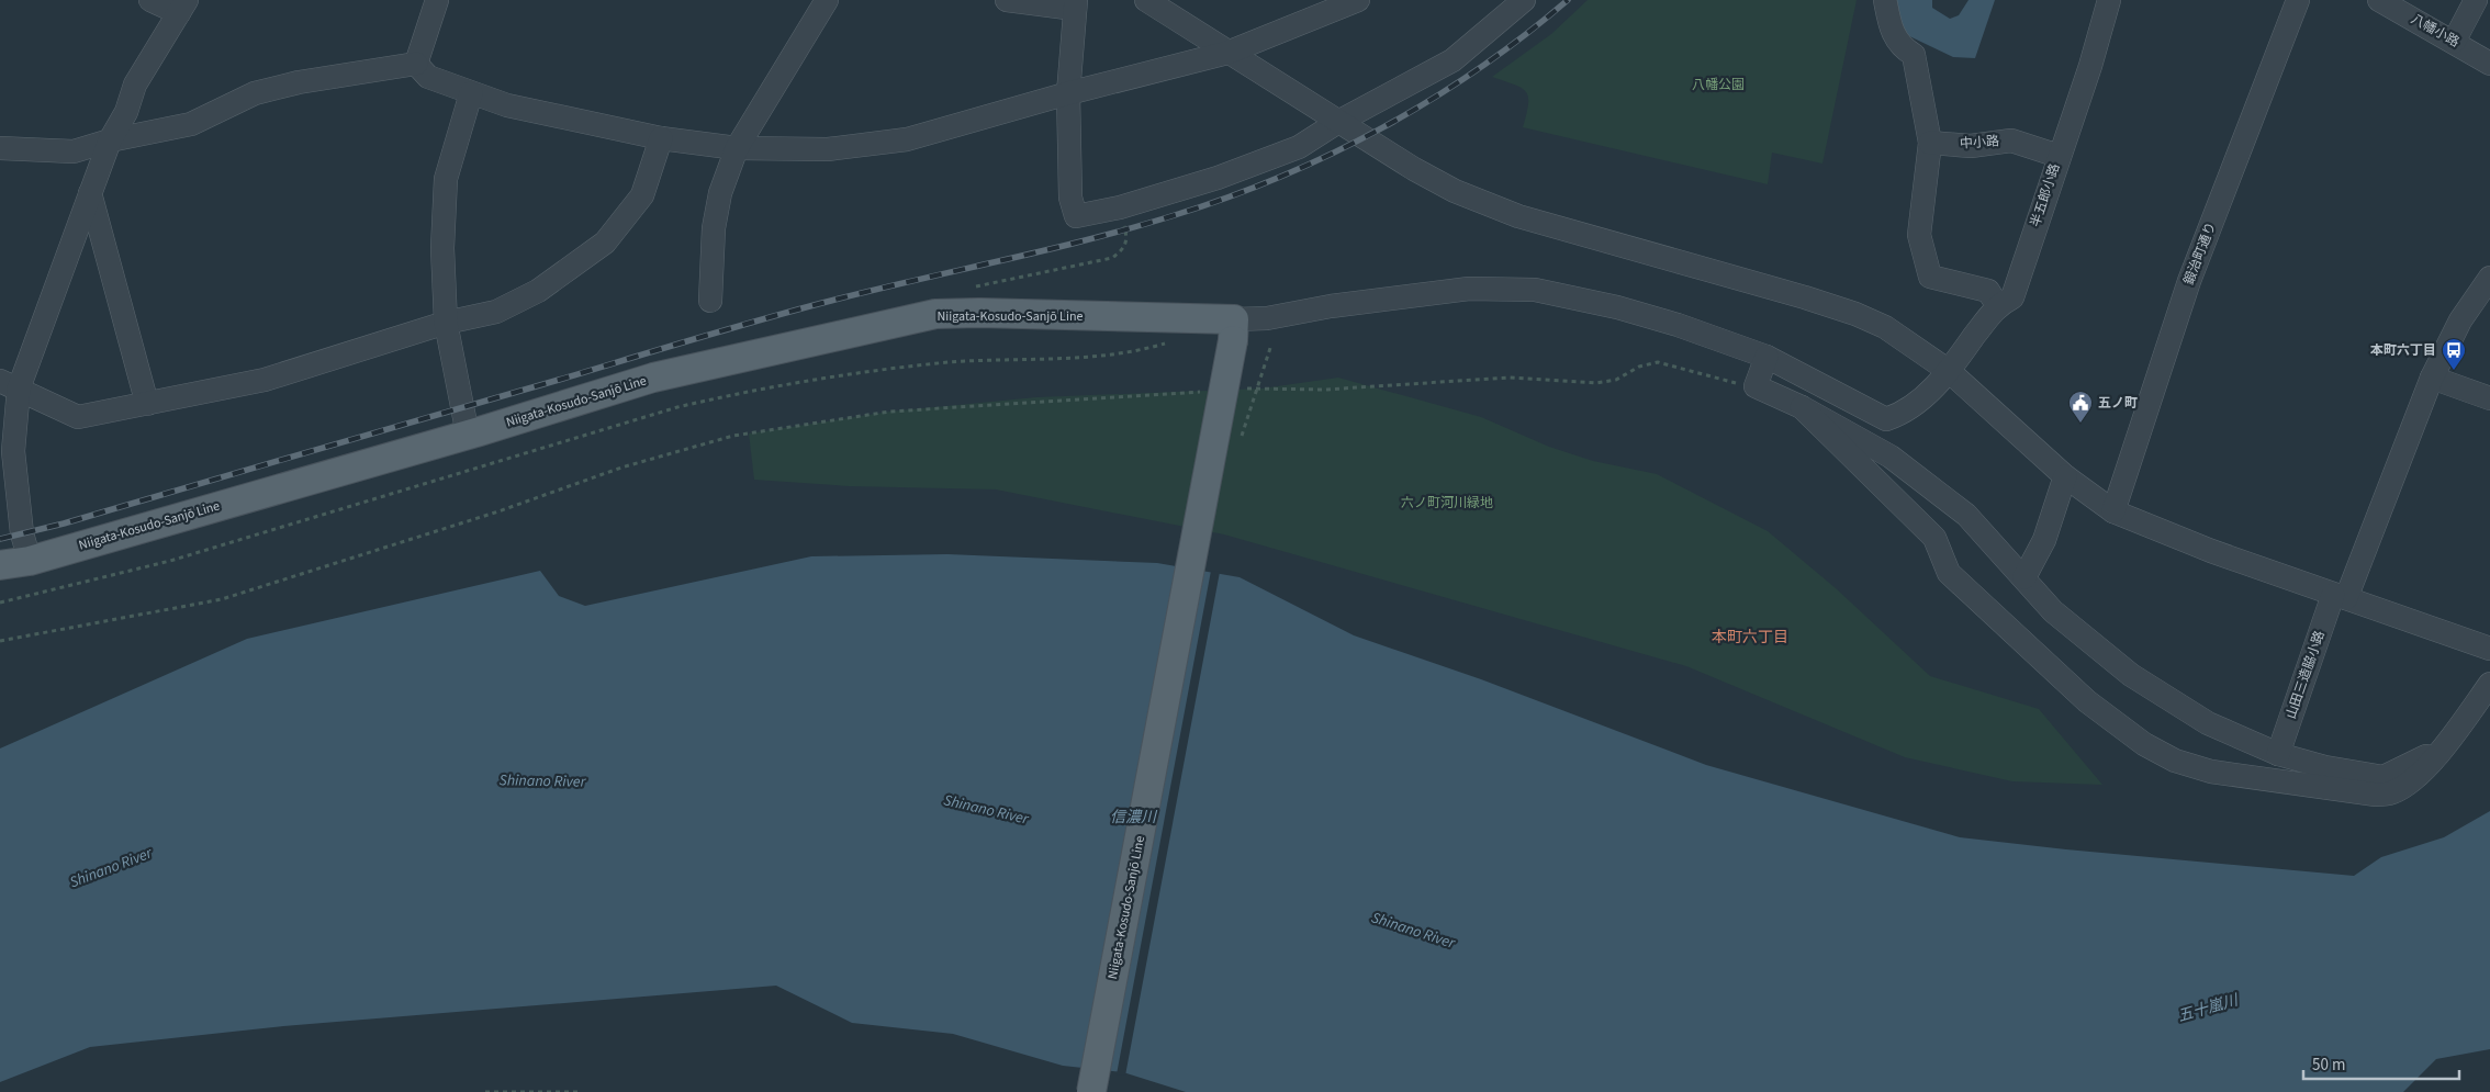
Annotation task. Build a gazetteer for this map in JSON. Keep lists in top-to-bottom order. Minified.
{"streets":{"main road":["Niigata-Kosudo-Sanjō Line"],"street":["八幡小路","中小路","半五郎小路","鍛治町通り","山田三造脇小路"]},"crossings":[["中小路","半五郎小路"],["半五郎小路","Niigata-Kosudo-Sanjō Line"]],"districts":["本町六丁目"],"water":["Shinano River","信濃川","五十嵐川"],"parks":["八幡公園","六ノ町河川緑地"],"places":{"bus stop":["本町六丁目"],"public building":["五ノ町"]},"scale_bar":"50 m"}
